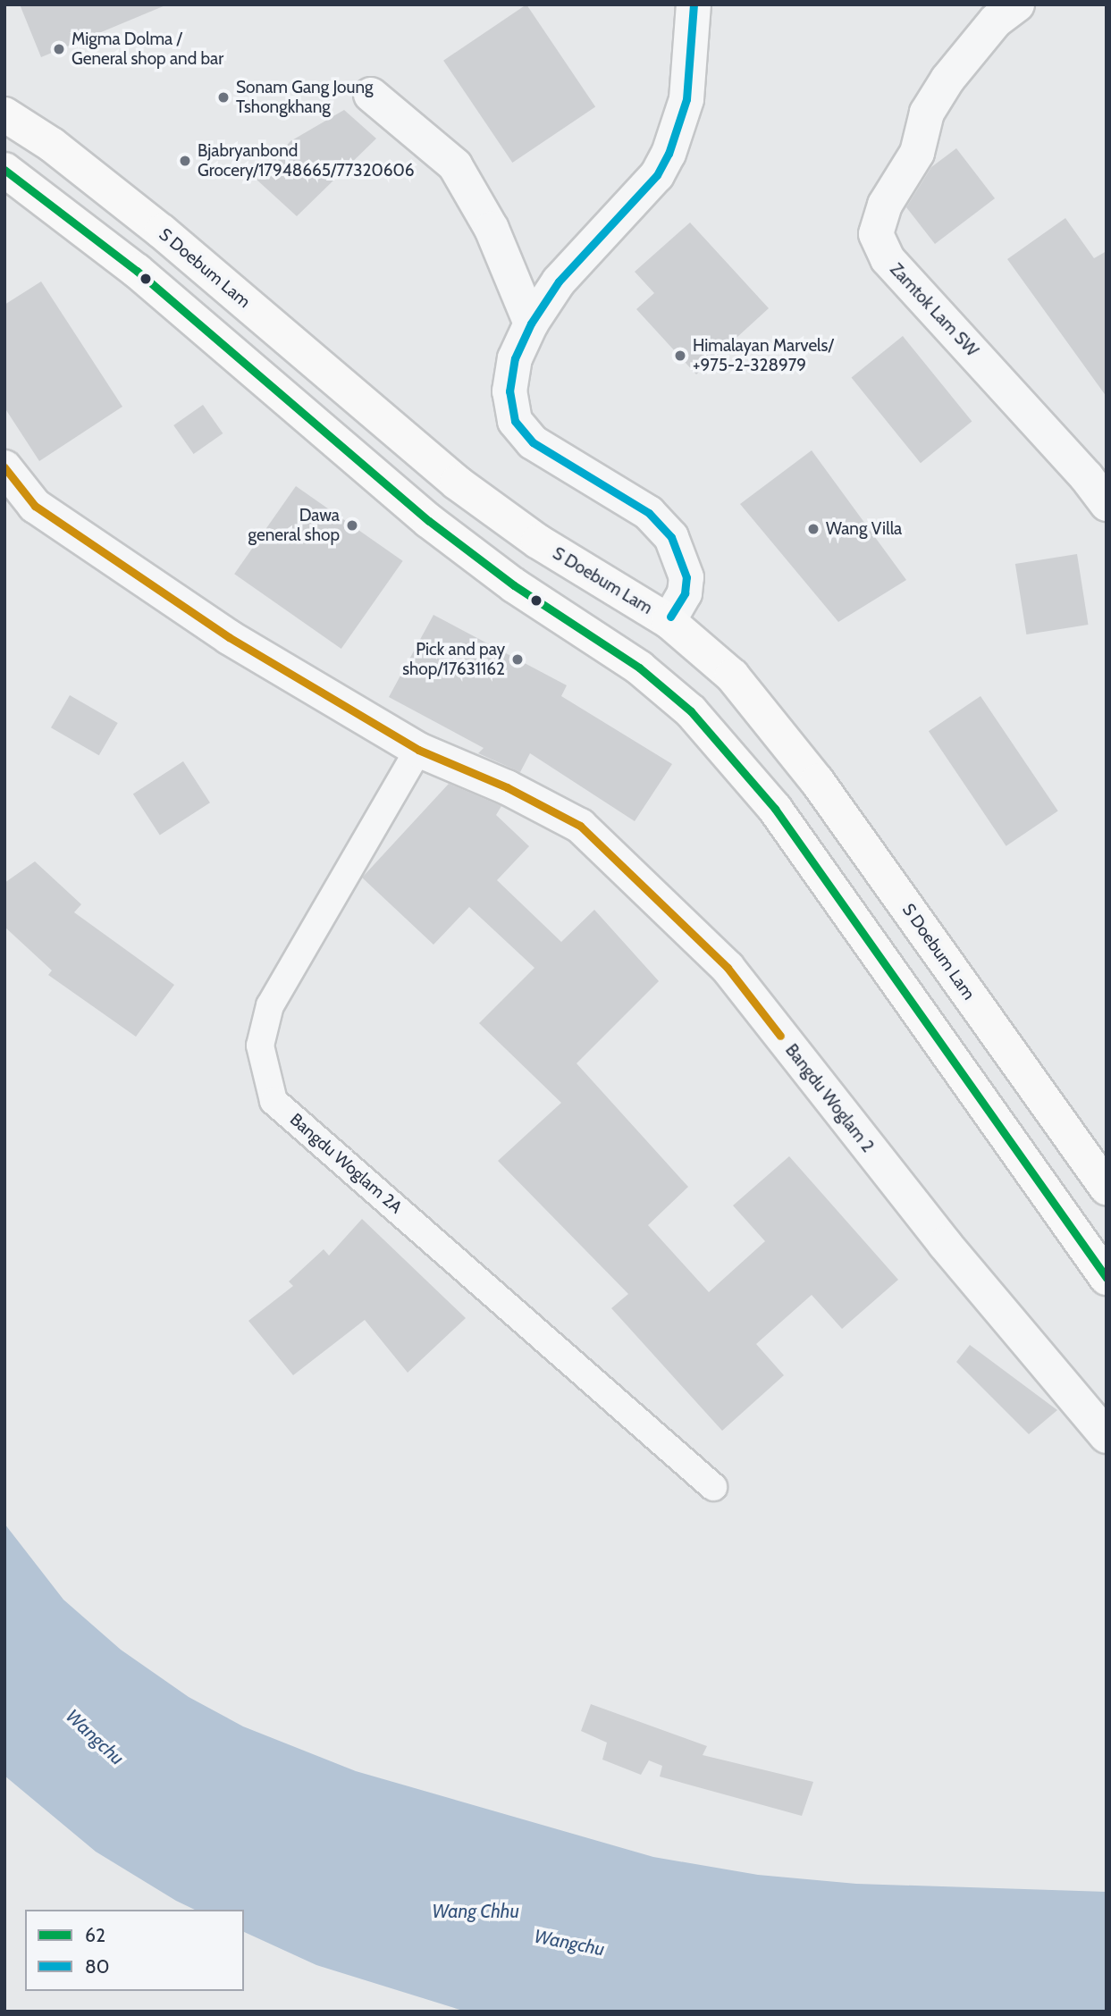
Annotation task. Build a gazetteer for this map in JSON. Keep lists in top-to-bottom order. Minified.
{"streets":{"highway":["S Doebum Lam"],"street":["Zamtok Lam SW","Bangdu Woglam 2"],"lane":["Bangdu Woglam 2A"]},"crossings":[["Bangdu Woglam 2","Bangdu Woglam 2A"]],"water":["Wangchu","Wang Chhu"],"places":["Migma Dolma / General shop and bar","Sonam Gang Joung Tshongkhang","Bjabryanbond Grocery/17948665/77320606","Himalayan Marvels/ +975-2-328979","Dawa general shop","Wang Villa","Pick and pay shop/17631162"],"lines":["transit line 80","transit line 62"],"legend":["62","80"]}
